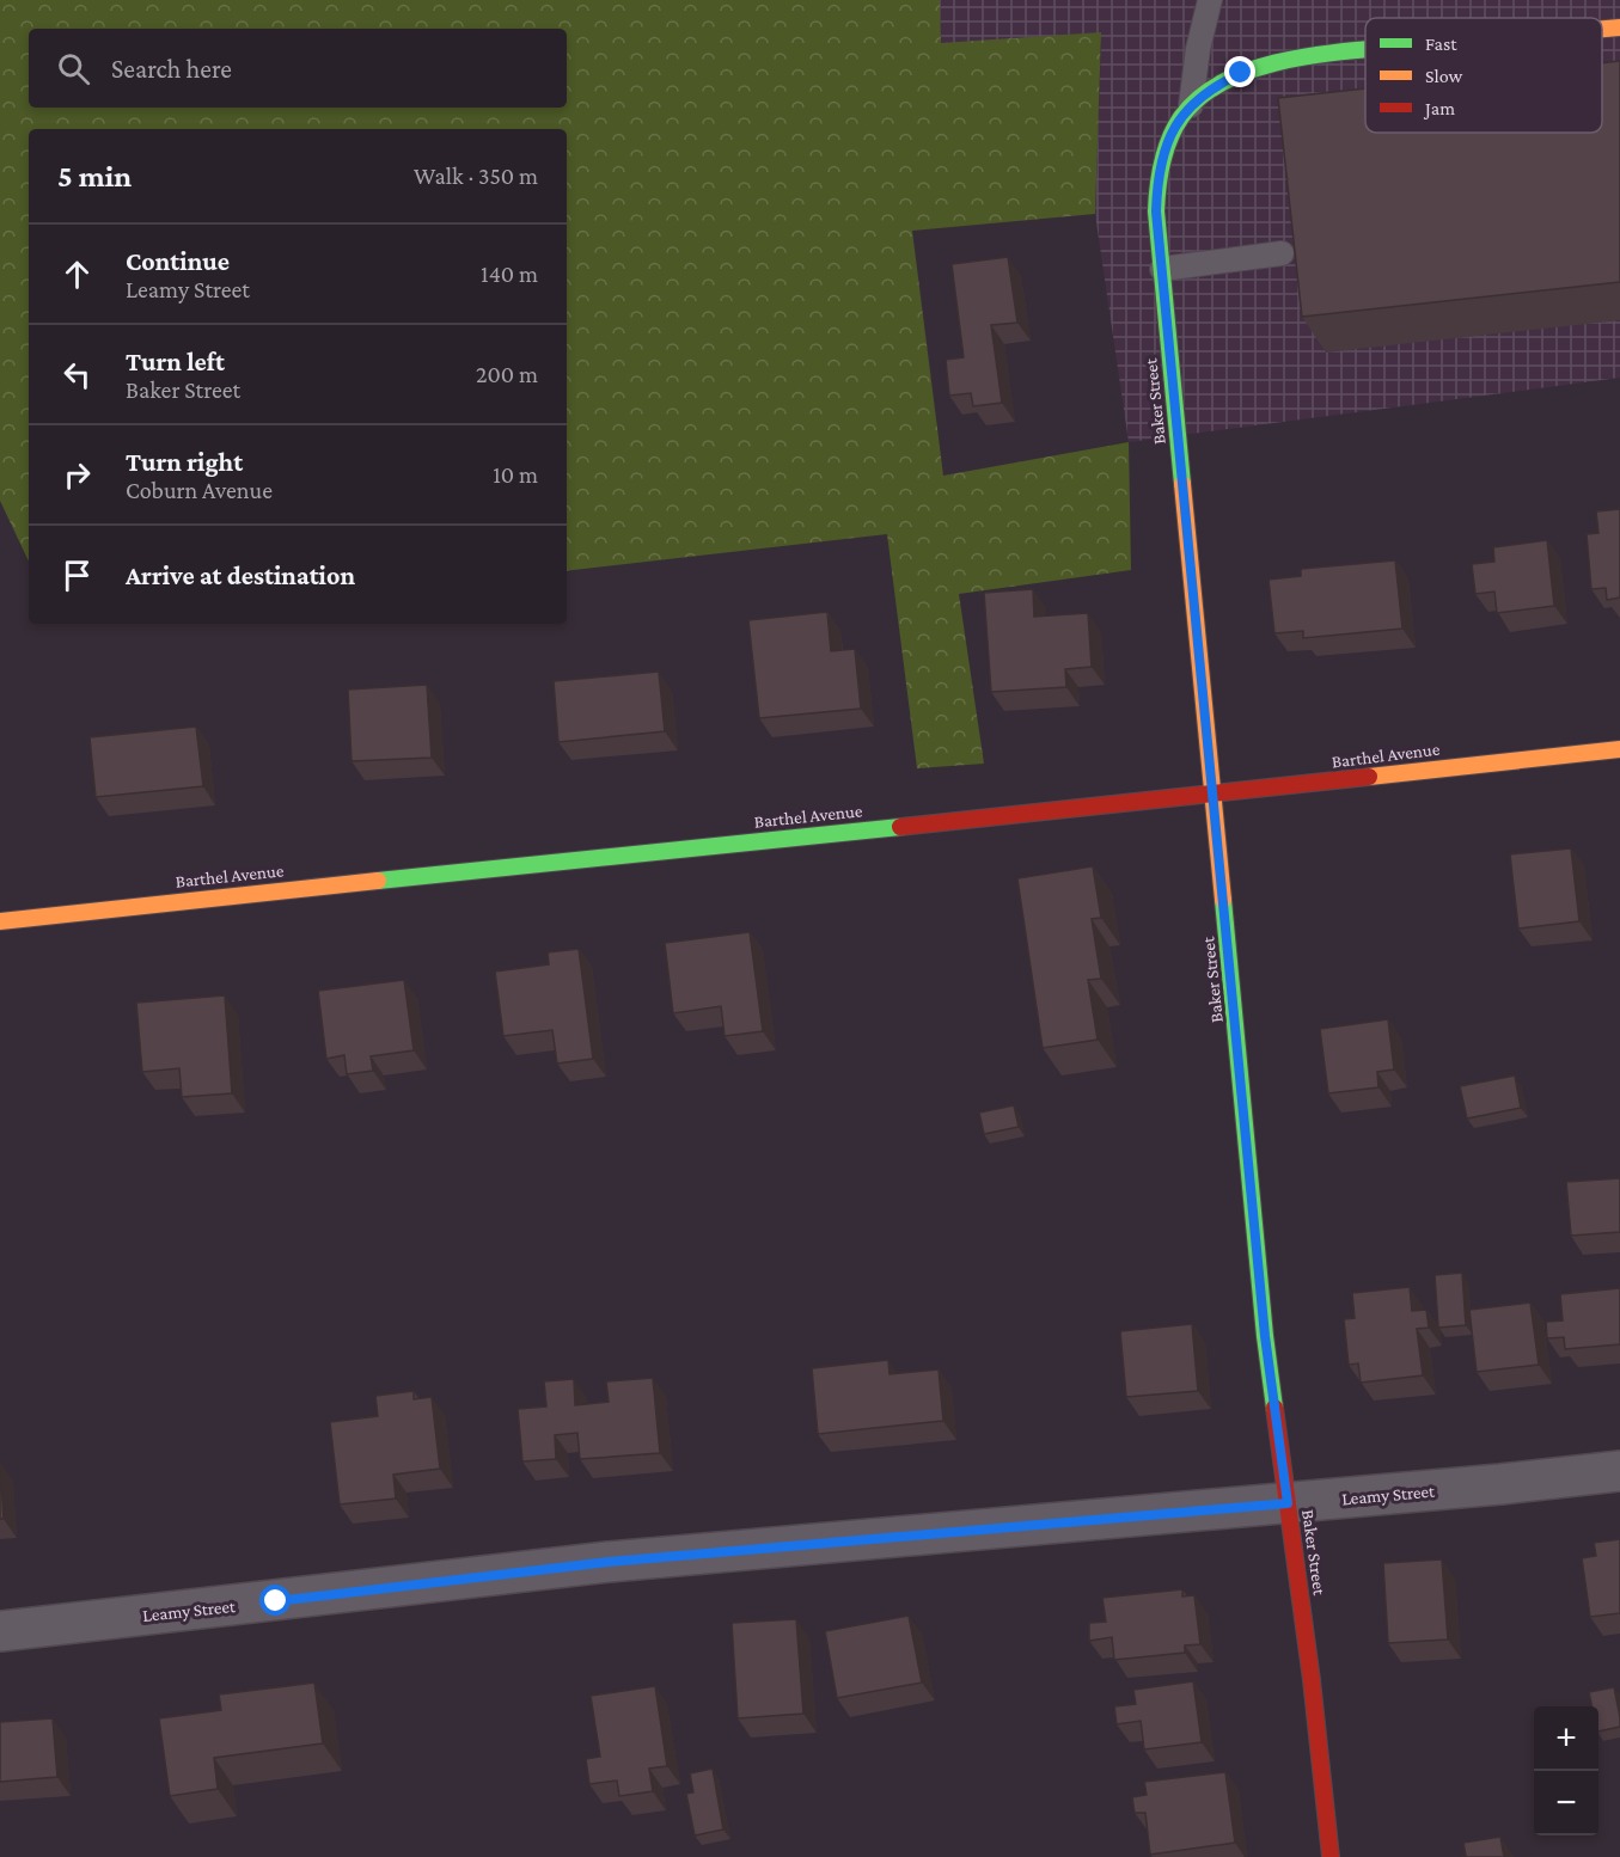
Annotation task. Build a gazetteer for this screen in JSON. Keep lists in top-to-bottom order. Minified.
{"streets":{"street":["Baker Street","Barthel Avenue","Leamy Street"]},"crossings":[["Baker Street","Barthel Avenue"],["Baker Street","Leamy Street"]],"legend":["Fast","Slow","Jam"],"page":{"search":"Search here","heading":["5 min","Walk · 350 m"],"list":[["Continue","Leamy Street","140 m"],["Turn left","Baker Street","200 m"],["Turn right","Coburn Avenue","10 m"],"Arrive at destination"],"map_buttons":["+","−"]}}
